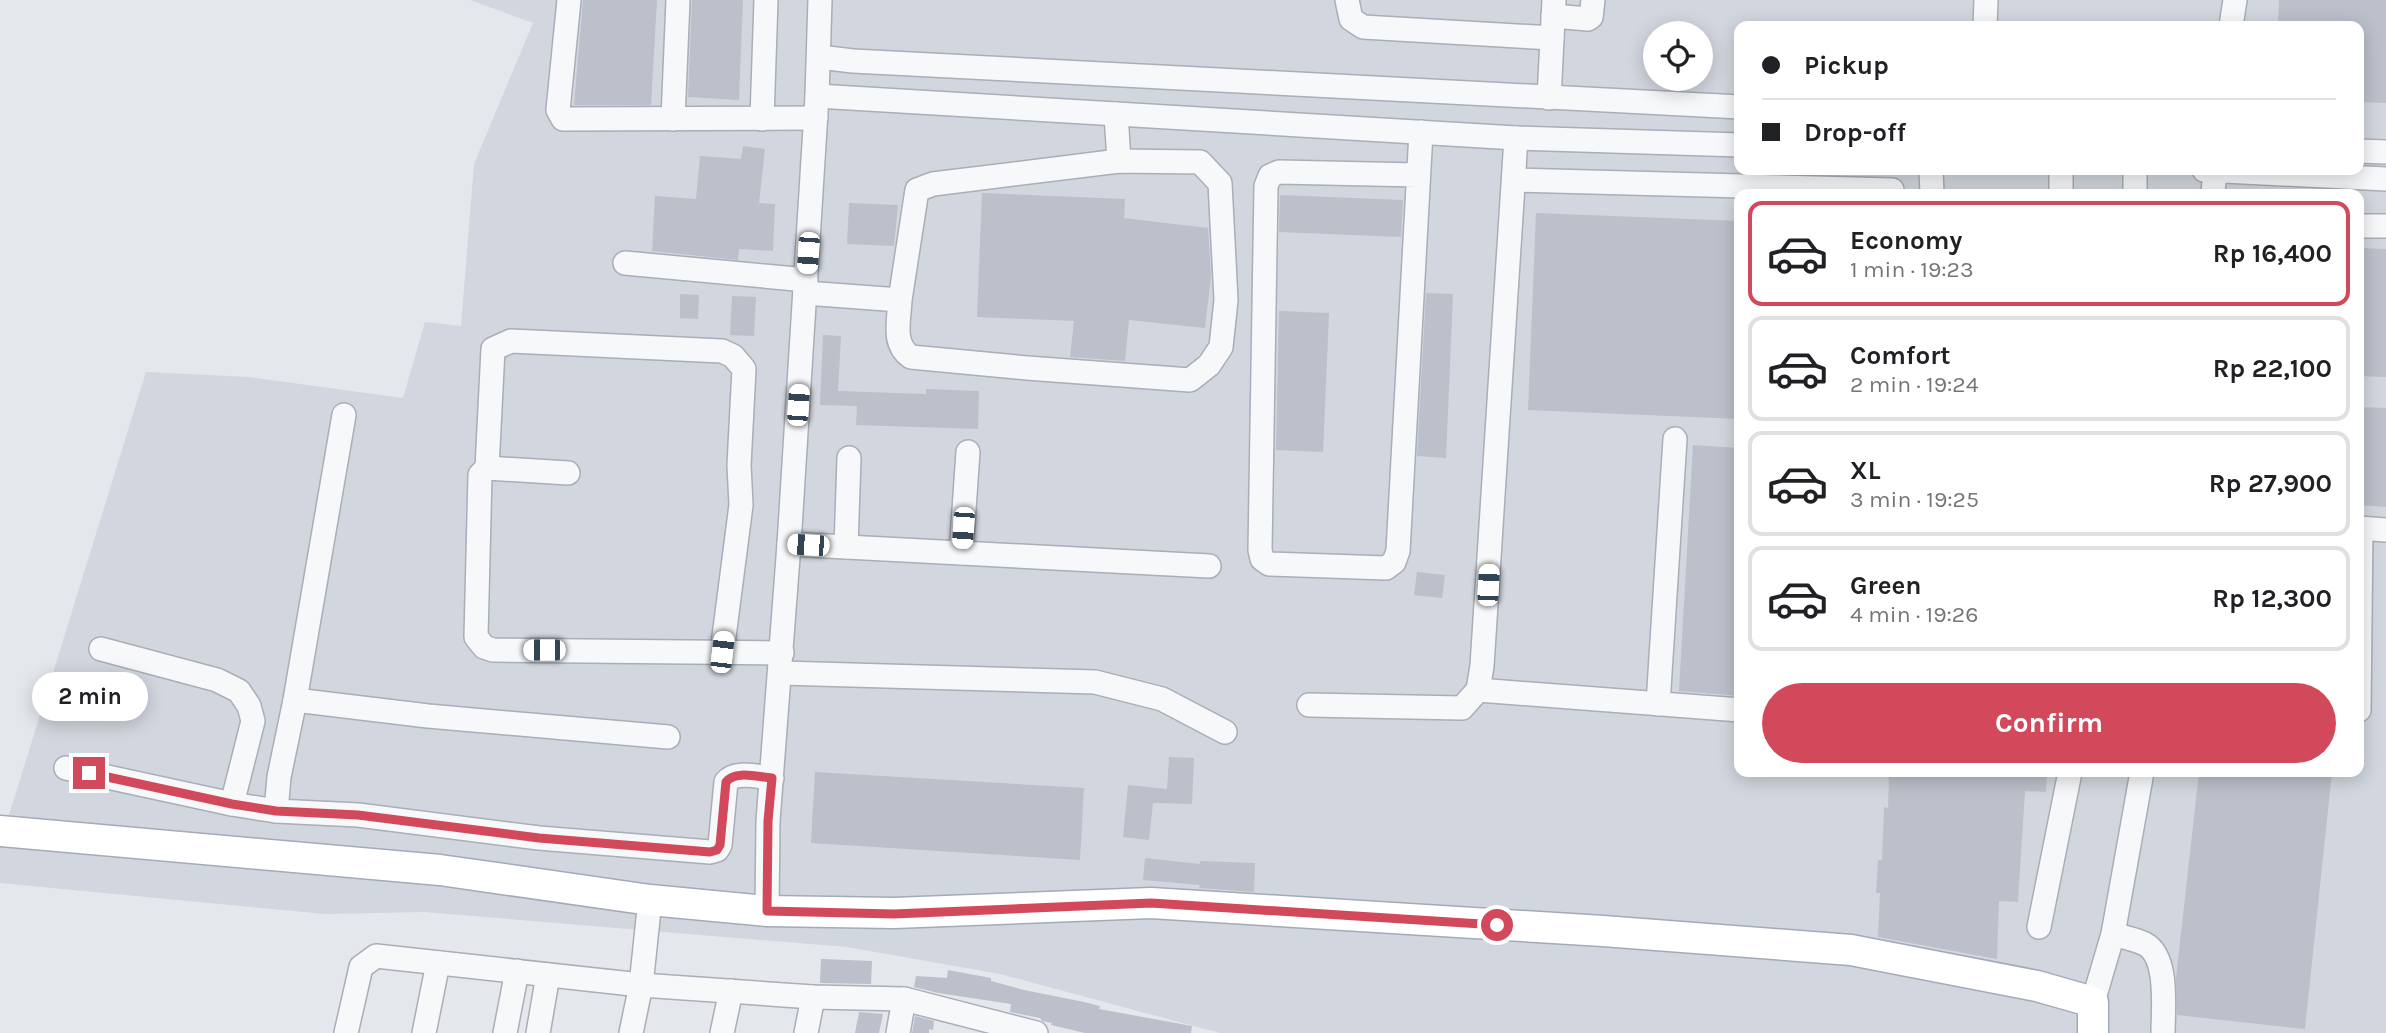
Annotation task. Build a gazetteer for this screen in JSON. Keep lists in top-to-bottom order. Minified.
{"page":{"banner":["Pickup","Drop-off"],"list":[{"name":"Economy","note":"1 min · 19:23","value":"Rp 16,400"},{"name":"Comfort","note":"2 min · 19:24","value":"Rp 22,100"},{"name":"XL","note":"3 min · 19:25","value":"Rp 27,900"},{"name":"Green","note":"4 min · 19:26","value":"Rp 12,300"}],"buttons":"Confirm","bubble":"2 min"}}
